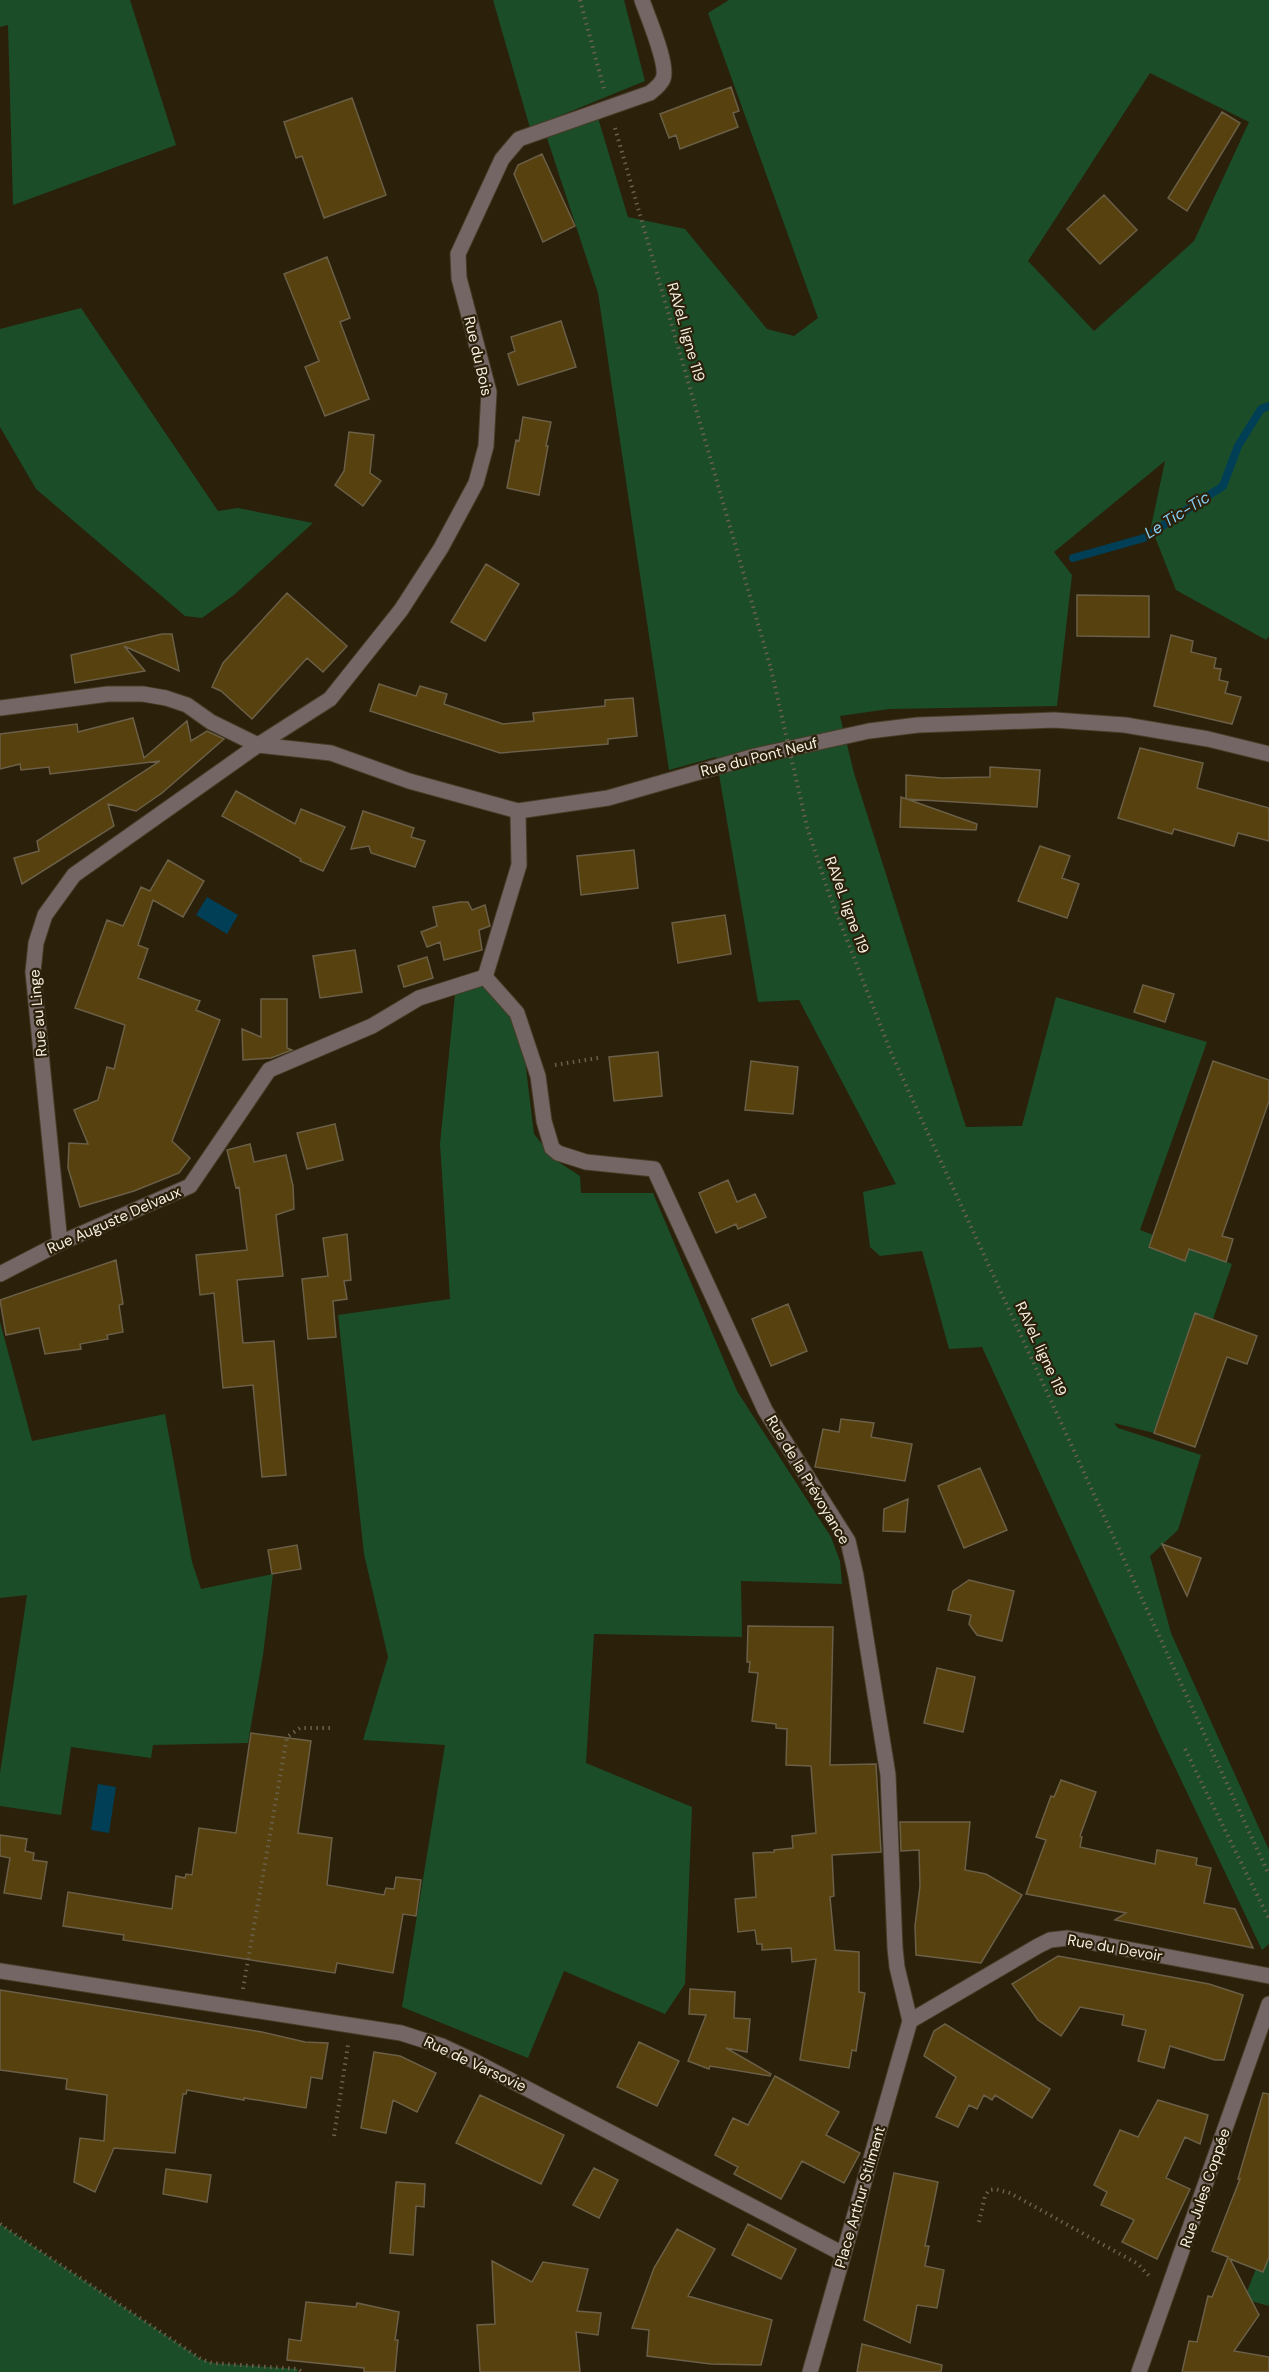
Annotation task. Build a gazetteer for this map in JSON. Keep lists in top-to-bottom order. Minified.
{"streets":{"street":["Rue du Bois","Rue du Pont Neuf","Rue au Linge","Rue Auguste Delvaux","Rue de la Prévoyance","Rue du Devoir","Rue de Varsovie","Rue Jules Coppée","Place Arthur Stilmant"],"path":["RAVeL ligne 119"]},"crossings":[["RAVeL ligne 119","Rue du Bois"],["Rue du Bois","Rue du Pont Neuf"],["Rue du Bois","Rue au Linge"],["Rue du Pont Neuf","Rue au Linge"],["Rue au Linge","Rue Auguste Delvaux"],["Rue de la Prévoyance","Rue du Devoir"],["Rue de la Prévoyance","Place Arthur Stilmant"],["Rue du Devoir","Place Arthur Stilmant"],["Rue de Varsovie","Place Arthur Stilmant"]],"water":["Le Tic-Tic"]}
